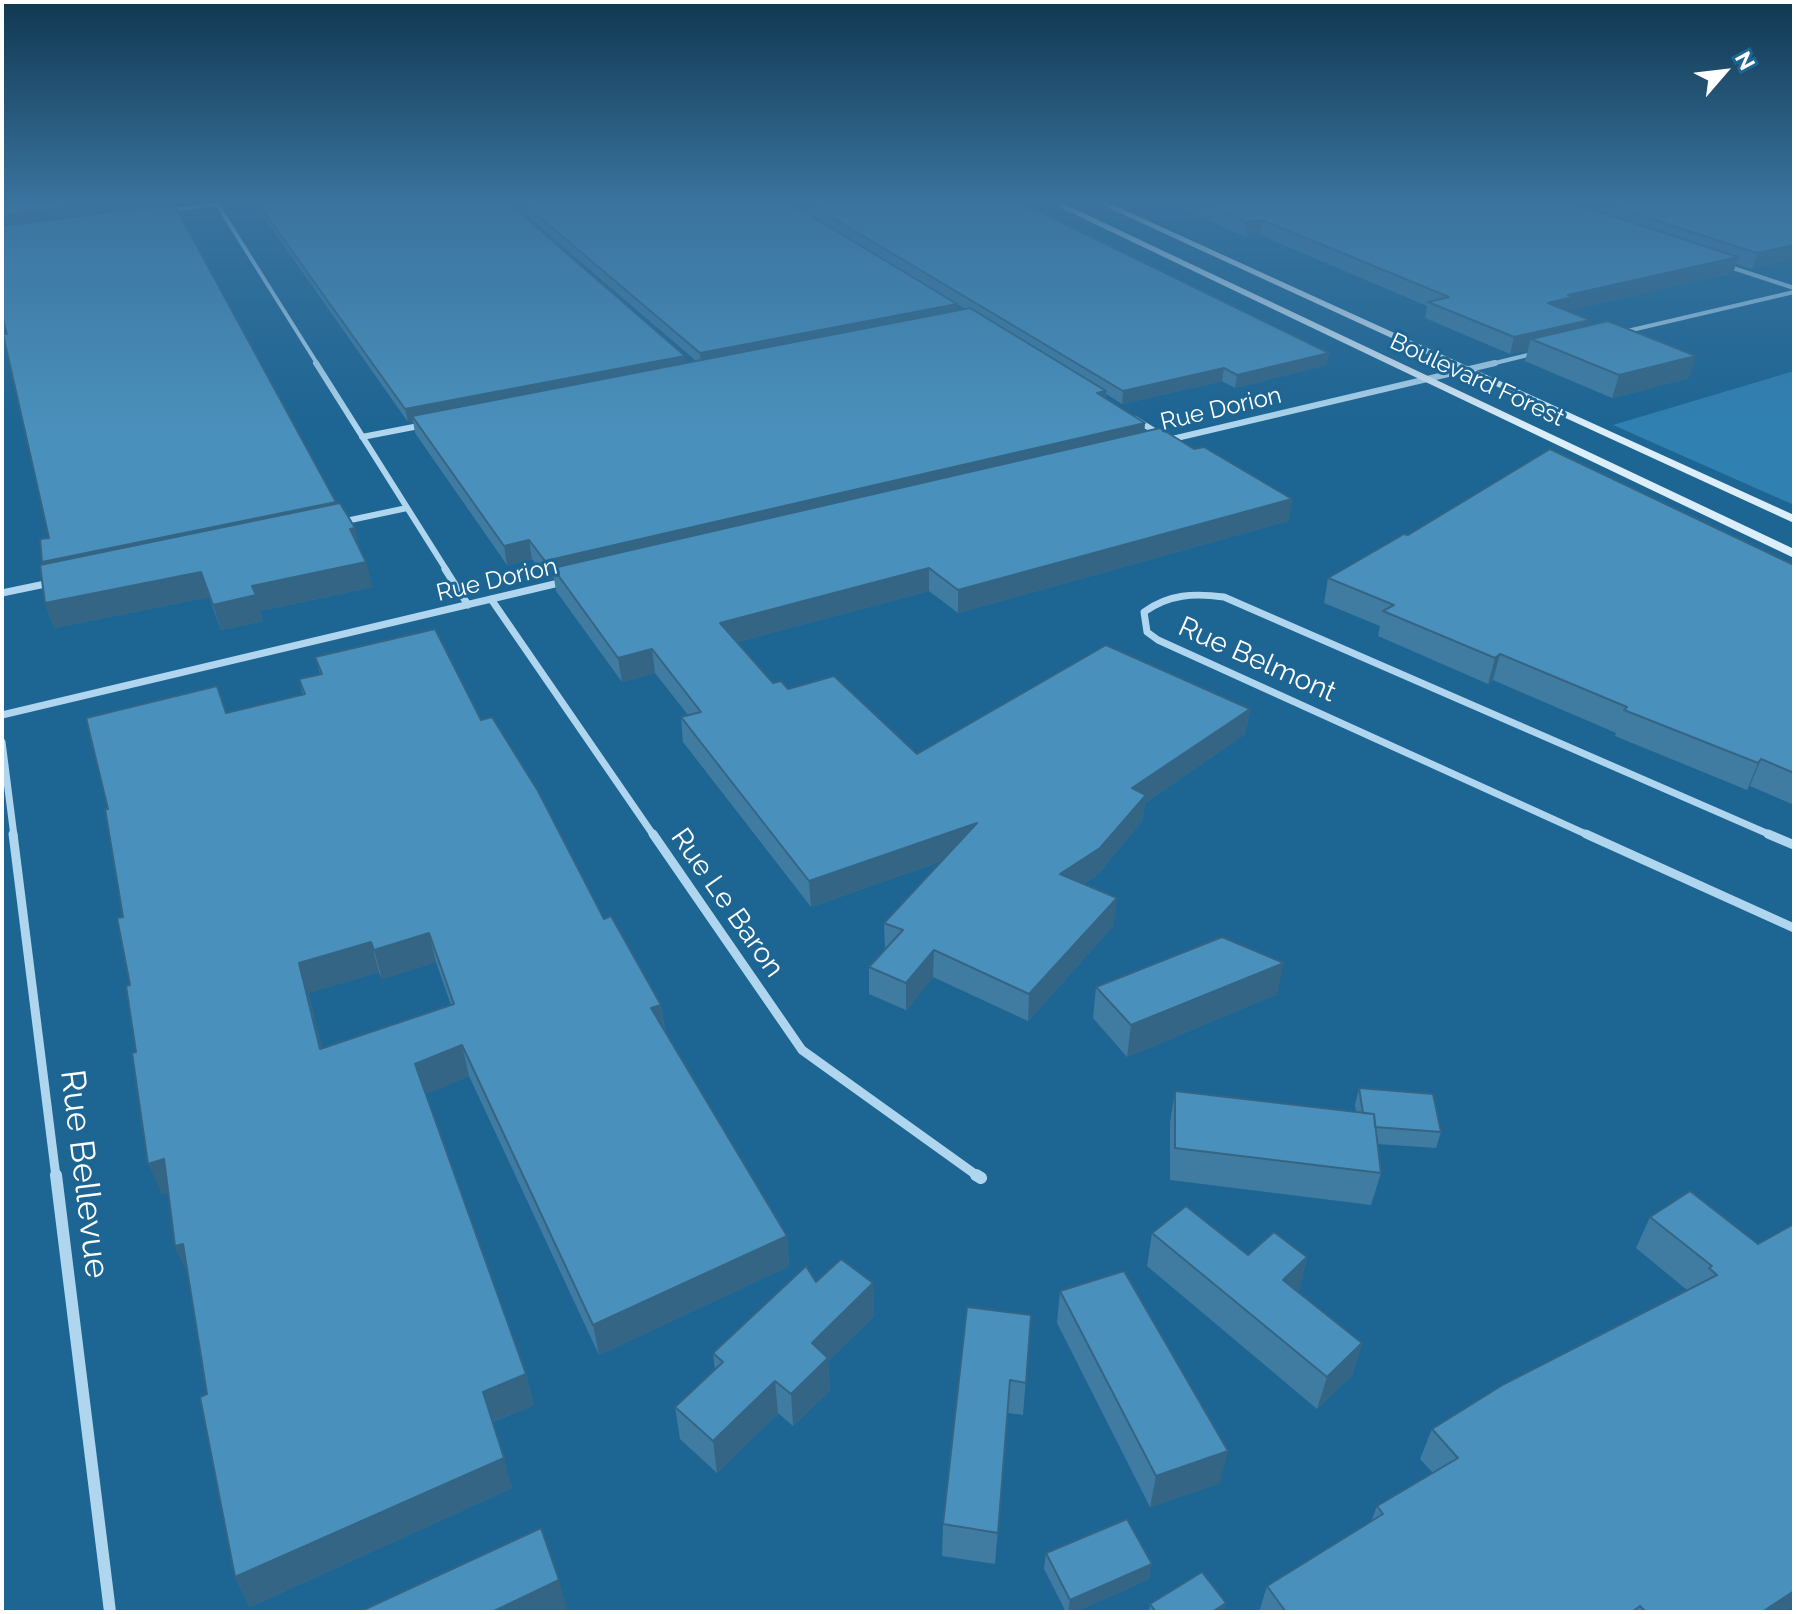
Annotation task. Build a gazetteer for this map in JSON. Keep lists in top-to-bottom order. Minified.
{"streets":{"street":["Boulevard Forest","Rue Dorion","Rue Belmont","Rue Le Baron","Rue Bellevue"]},"crossings":[["Boulevard Forest","Rue Dorion"],["Rue Dorion","Rue Le Baron"]],"north":"top right"}
